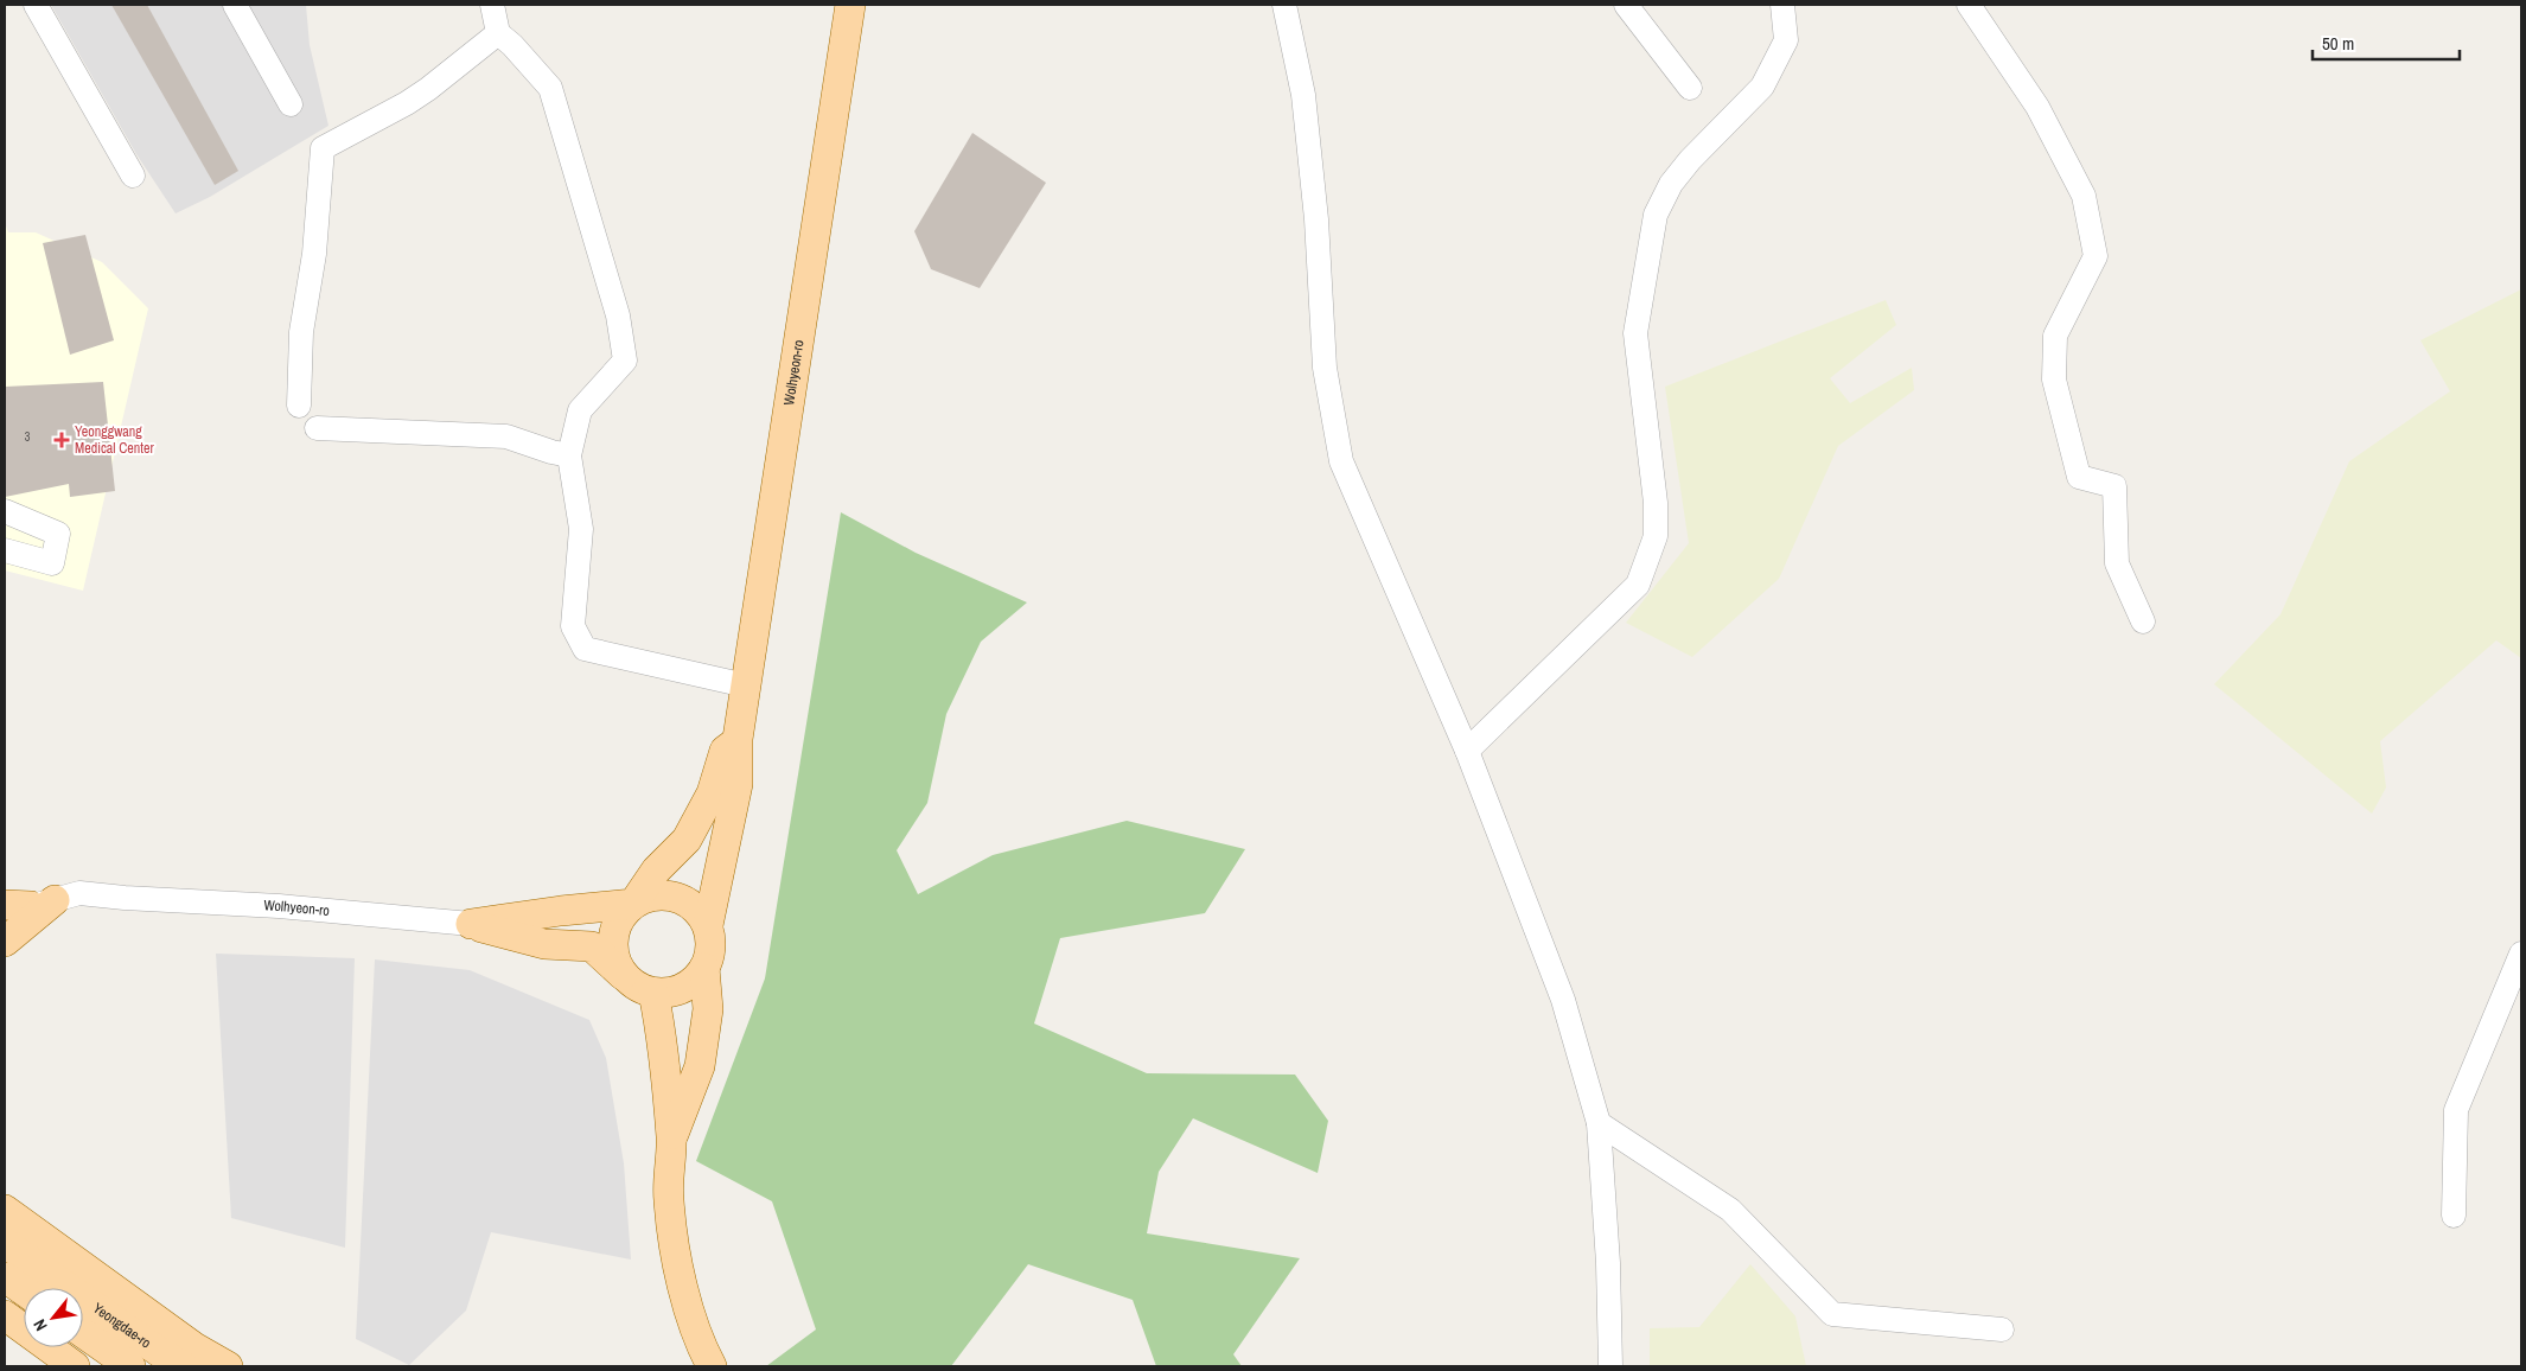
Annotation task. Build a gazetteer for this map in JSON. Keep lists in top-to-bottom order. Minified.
{"streets":{"main road":["Wolhyeon-ro","Yeongdae-ro"]},"places":{"health":["Yeonggwang Medical Center"]},"house_numbers":["3"],"scale_bar":"50 m","north":"bottom left"}
